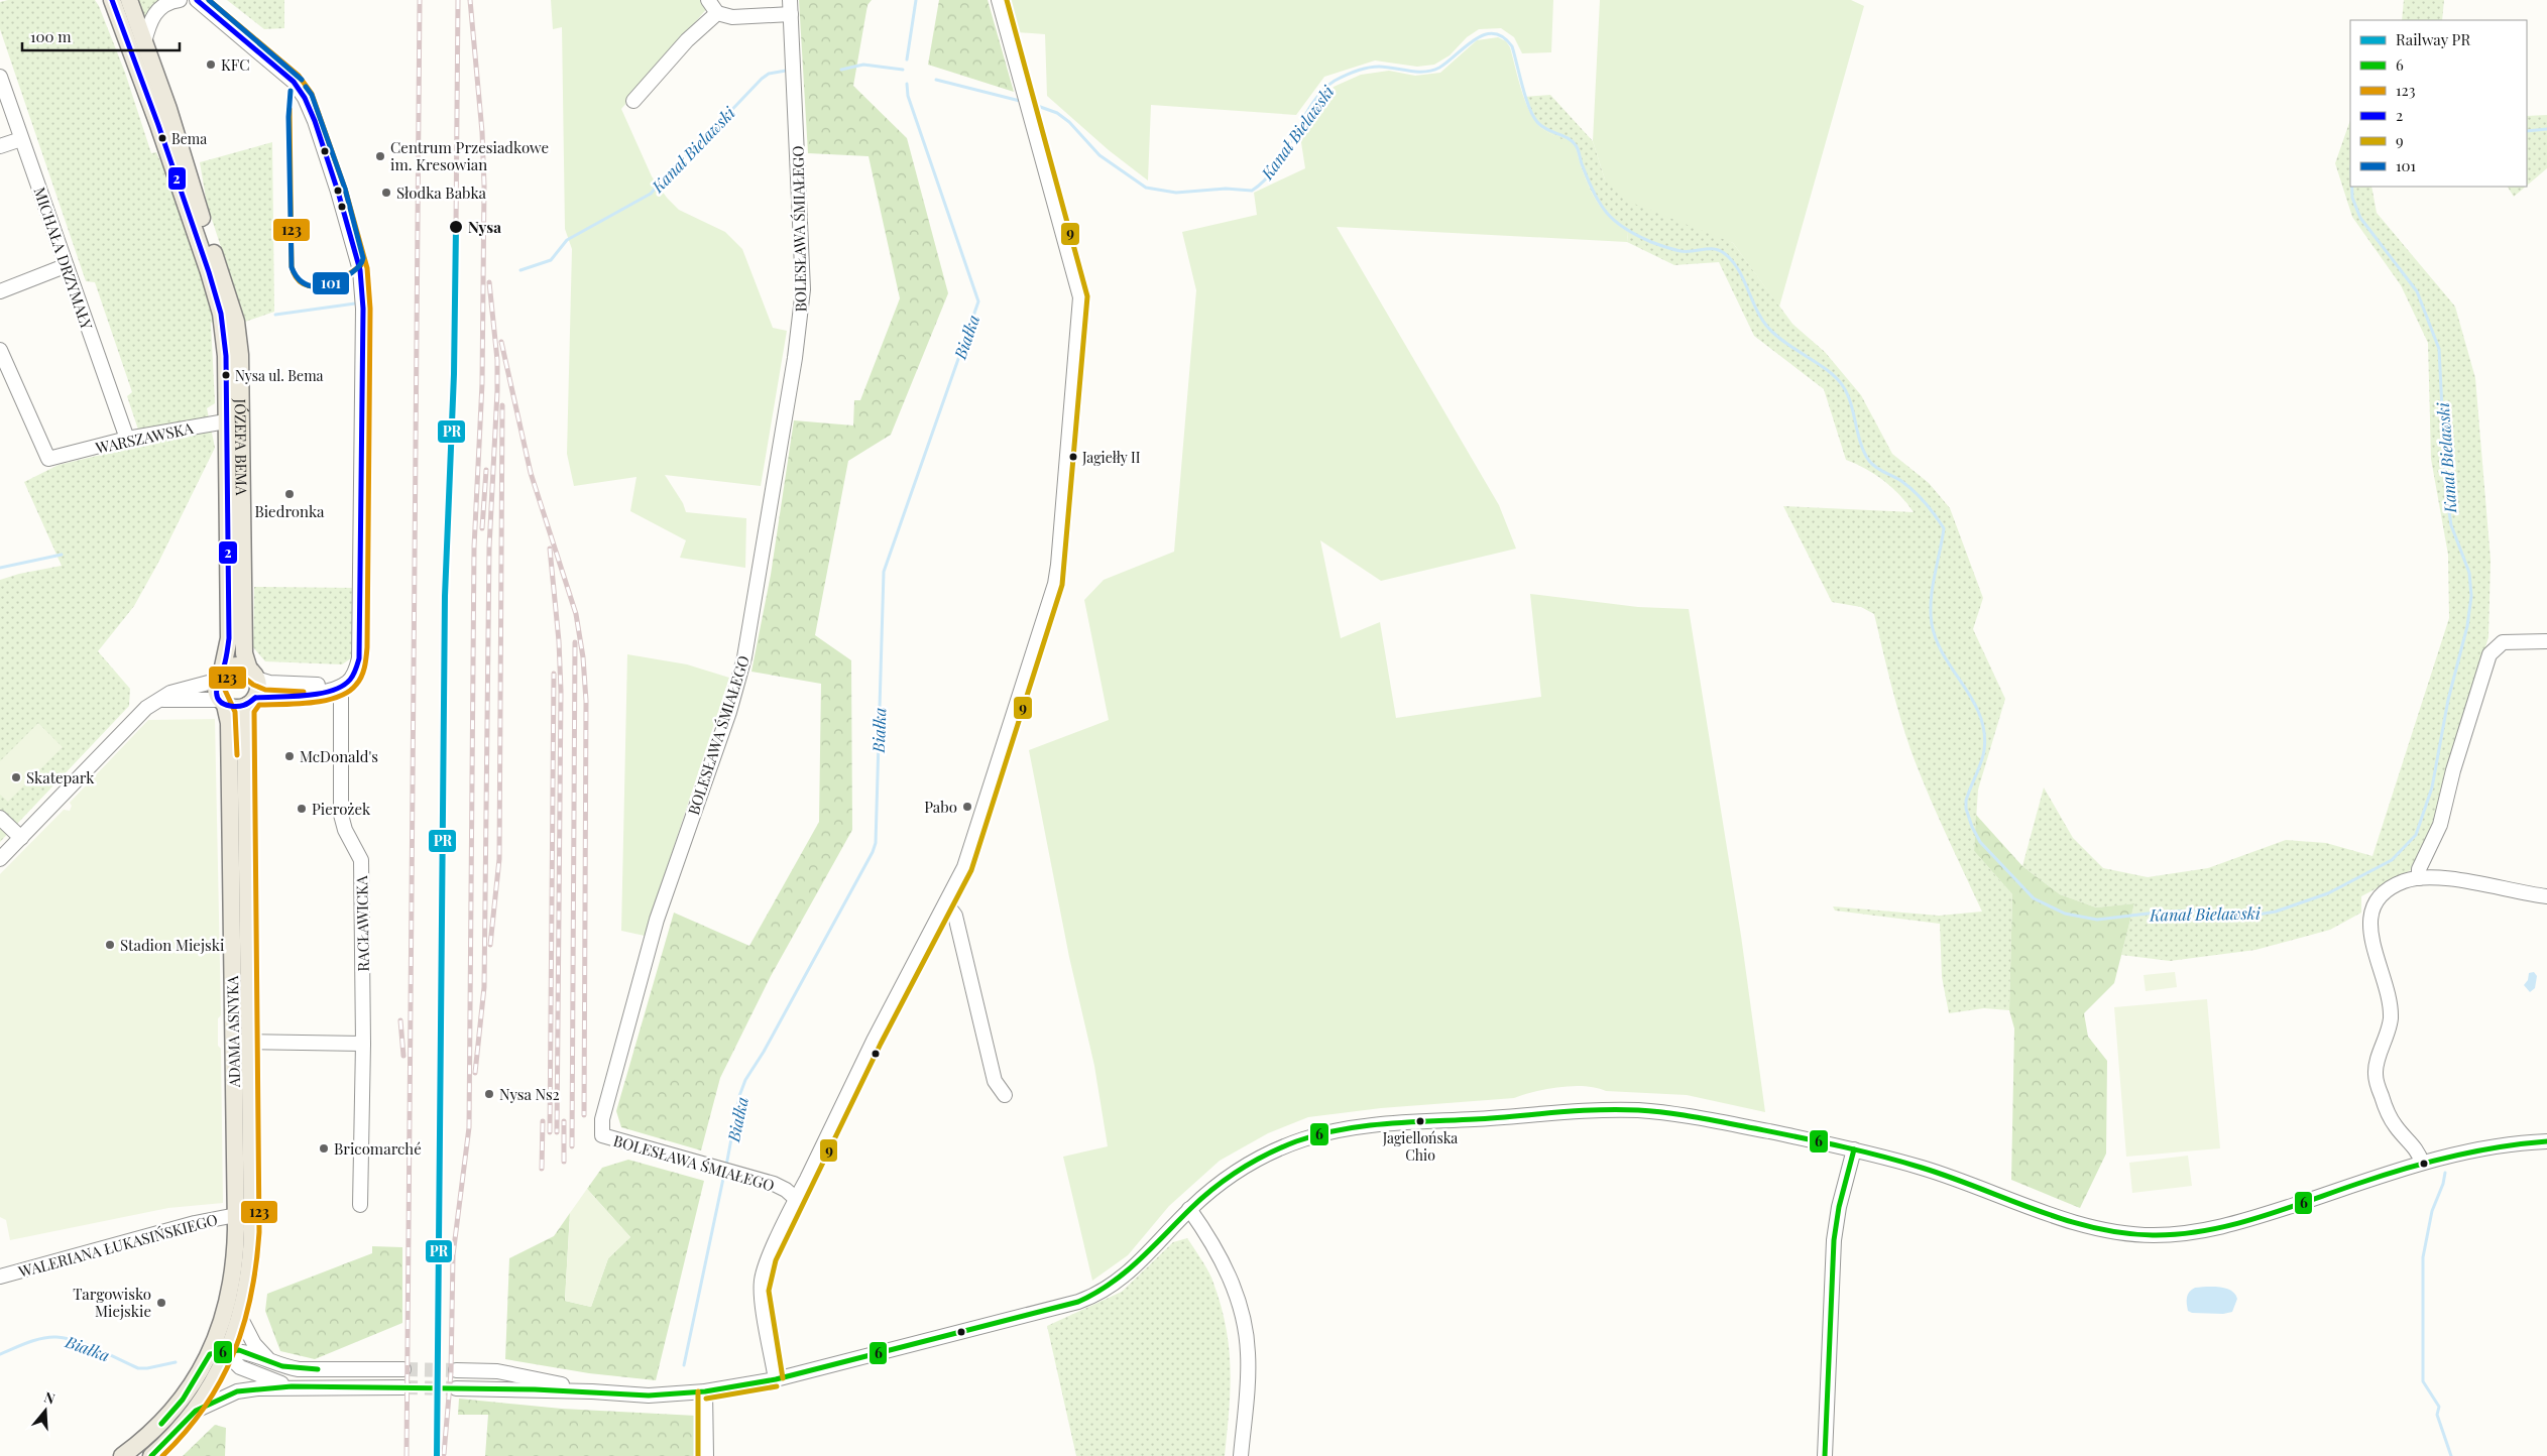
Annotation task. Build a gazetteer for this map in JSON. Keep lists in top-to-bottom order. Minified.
{"streets":{"main road":["JÓZEFA BEMA","ADAMA ASNYKA"],"street":["BOLESŁAWA ŚMIAŁEGO","MICHAŁA DRZYMAŁY","WARSZAWSKA","RACŁAWICKA","WALERIANA ŁUKASIŃSKIEGO"]},"crossings":[["MICHAŁA DRZYMAŁY","WARSZAWSKA"],["WARSZAWSKA","JÓZEFA BEMA"],["JÓZEFA BEMA","ADAMA ASNYKA"],["ADAMA ASNYKA","WALERIANA ŁUKASIŃSKIEGO"]],"water":["Kanał Bielawski","Białka"],"places":["KFC","Bema","Centrum Przesiadkowe im. Kresowian","Słodka Babka","Nysa","Nysa ul. Bema","Jagiełły II","Biedronka","McDonald's","Skatepark","Pabo","Pierożek","Stadion Miejski","Nysa Ns2","Jagiellońska Chio","Bricomarché","Targowisko Miejskie"],"lines":["transit line 123","transit line 2","transit line 9","transit line 101","rail line PR","transit line 6"],"legend":["Railway PR","6","123","2","9","101"],"scale_bar":"100 m","north":"top"}
